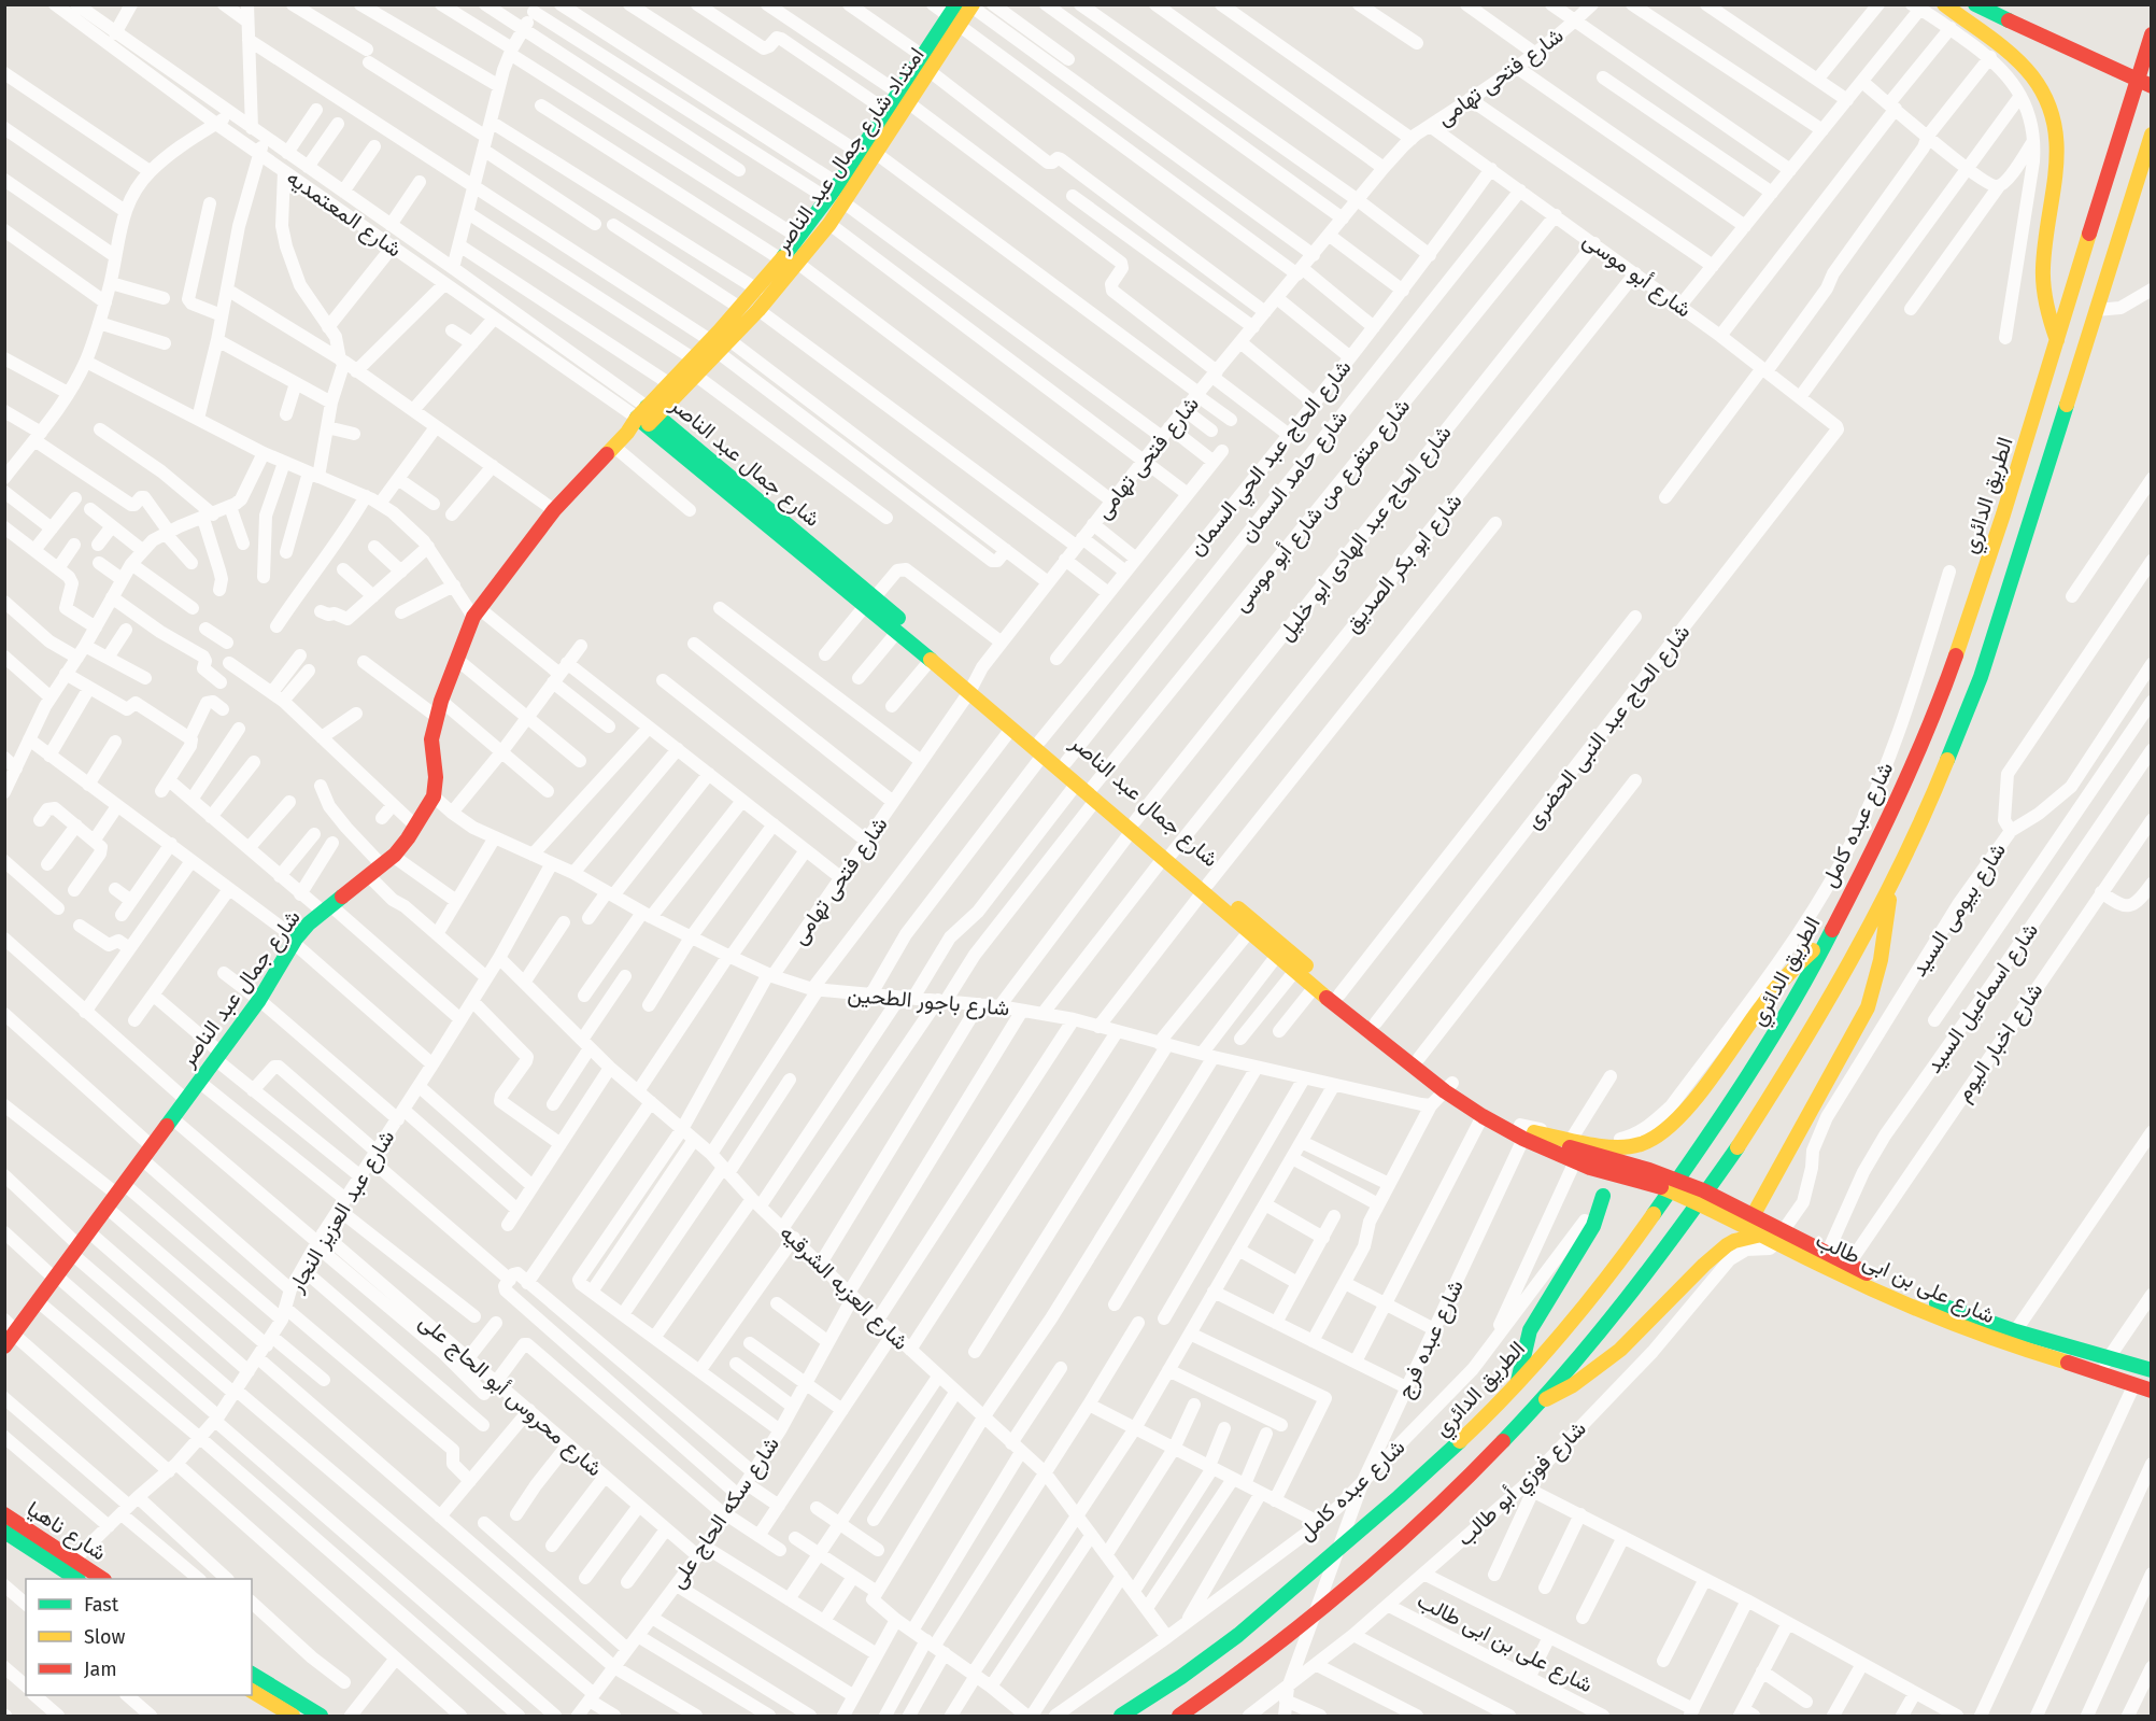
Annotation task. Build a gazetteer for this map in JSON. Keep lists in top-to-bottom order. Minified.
{"streets":{"main road":["امتداد شارع جمال عبد الناصر","شارع جمال عبد الناصر","الطريق الدائري","شارع على بن ابى طالب","شارع ناهيا"],"street":["شارع فتحى تهامى","شارع المعتمديه","شارع أبو موسى","شارع الحاج عبد الحي السمان","شارع حامد السمان","شارع متفرع من شارع أبو موسى","شارع الحاج عبد الهادى ابو خليل","شارع ابو بكر الصديق","شارع الحاج عبد النبى الحضرى","شارع عبده كامل","شارع بيومى السيد","شارع اسماعيل السيد","شارع باجور الطحين","شارع اخبار اليوم","شارع عبد العزيز النجار","شارع العزبه الشرقيه","شارع عبده فرج","شارع محروس أبو الحاج على","شارع فوزي أبو طالب","شارع سكه الحاج على"]},"crossings":[["شارع فتحى تهامى","شارع أبو موسى"],["شارع فتحى تهامى","شارع جمال عبد الناصر"],["شارع فتحى تهامى","شارع باجور الطحين"],["شارع فتحى تهامى","شارع العزبه الشرقيه"],["امتداد شارع جمال عبد الناصر","شارع المعتمديه"],["امتداد شارع جمال عبد الناصر","شارع جمال عبد الناصر"],["شارع المعتمديه","شارع جمال عبد الناصر"],["شارع أبو موسى","شارع الحاج عبد الحي السمان"],["شارع أبو موسى","شارع حامد السمان"],["شارع أبو موسى","شارع متفرع من شارع أبو موسى"],["شارع أبو موسى","شارع الحاج عبد الهادى ابو خليل"],["شارع أبو موسى","شارع ابو بكر الصديق"],["شارع أبو موسى","شارع الحاج عبد النبى الحضرى"],["شارع الحاج عبد الحي السمان","شارع جمال عبد الناصر"],["شارع جمال عبد الناصر","شارع حامد السمان"],["شارع جمال عبد الناصر","شارع متفرع من شارع أبو موسى"],["شارع جمال عبد الناصر","شارع الحاج عبد الهادى ابو خليل"],["شارع جمال عبد الناصر","شارع ابو بكر الصديق"],["شارع جمال عبد الناصر","شارع الحاج عبد النبى الحضرى"],["شارع جمال عبد الناصر","شارع عبده كامل"],["شارع جمال عبد الناصر","شارع باجور الطحين"],["شارع جمال عبد الناصر","شارع على بن ابى طالب"],["شارع جمال عبد الناصر","شارع عبده فرج"],["شارع الحاج عبد الهادى ابو خليل","شارع باجور الطحين"],["شارع ابو بكر الصديق","شارع باجور الطحين"],["شارع عبده كامل","شارع العزبه الشرقيه"],["شارع عبده كامل","شارع عبده فرج"],["شارع بيومى السيد","شارع على بن ابى طالب"],["شارع بيومى السيد","شارع فوزي أبو طالب"],["شارع اسماعيل السيد","شارع على بن ابى طالب"],["شارع باجور الطحين","شارع عبد العزيز النجار"],["شارع باجور الطحين","شارع سكه الحاج على"],["شارع اخبار اليوم","شارع على بن ابى طالب"],["شارع عبد العزيز النجار","شارع العزبه الشرقيه"],["شارع عبد العزيز النجار","شارع محروس أبو الحاج على"],["شارع عبد العزيز النجار","شارع ناهيا"],["شارع على بن ابى طالب","شارع فوزي أبو طالب"],["شارع العزبه الشرقيه","شارع سكه الحاج على"],["شارع عبده فرج","شارع فوزي أبو طالب"],["شارع محروس أبو الحاج على","شارع سكه الحاج على"]],"legend":["Fast","Slow","Jam"]}
